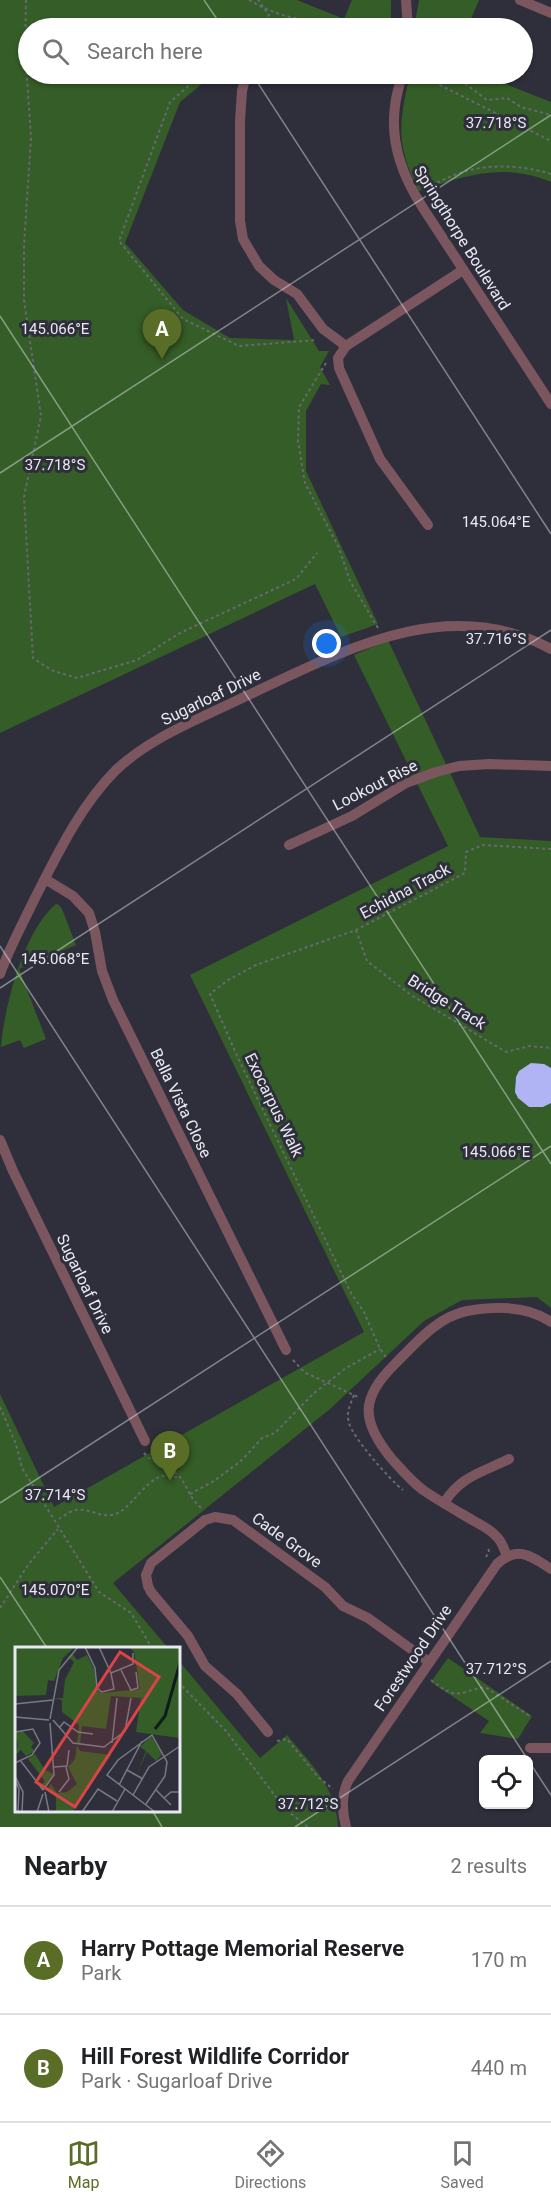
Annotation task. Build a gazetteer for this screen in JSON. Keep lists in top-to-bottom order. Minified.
{"streets":{"street":["Springthorpe Boulevard","Sugarloaf Drive","Lookout Rise","Bella Vista Close","Cade Grove","Forestwood Drive"],"path":["Echidna Track","Bridge Track","Exocarpus Walk"]},"crossings":[["Sugarloaf Drive","Bella Vista Close"],["Echidna Track","Bridge Track"],["Echidna Track","Exocarpus Walk"],["Bridge Track","Exocarpus Walk"],["Cade Grove","Forestwood Drive"]],"page":{"search":"Search here","pins":["A","B"],"heading":["Nearby","2 results"],"list":[{"mark":"A","name":"Harry Pottage Memorial Reserve","note":"Park","value":"170 m"},{"mark":"B","name":"Hill Forest Wildlife Corridor","note":"Park · Sugarloaf Drive","value":"440 m"}],"nav":["Map","Directions","Saved"]},"coordinates":["37.718°S","145.066°E","145.064°E","37.716°S","145.068°E","37.714°S","145.070°E","37.712°S"]}
